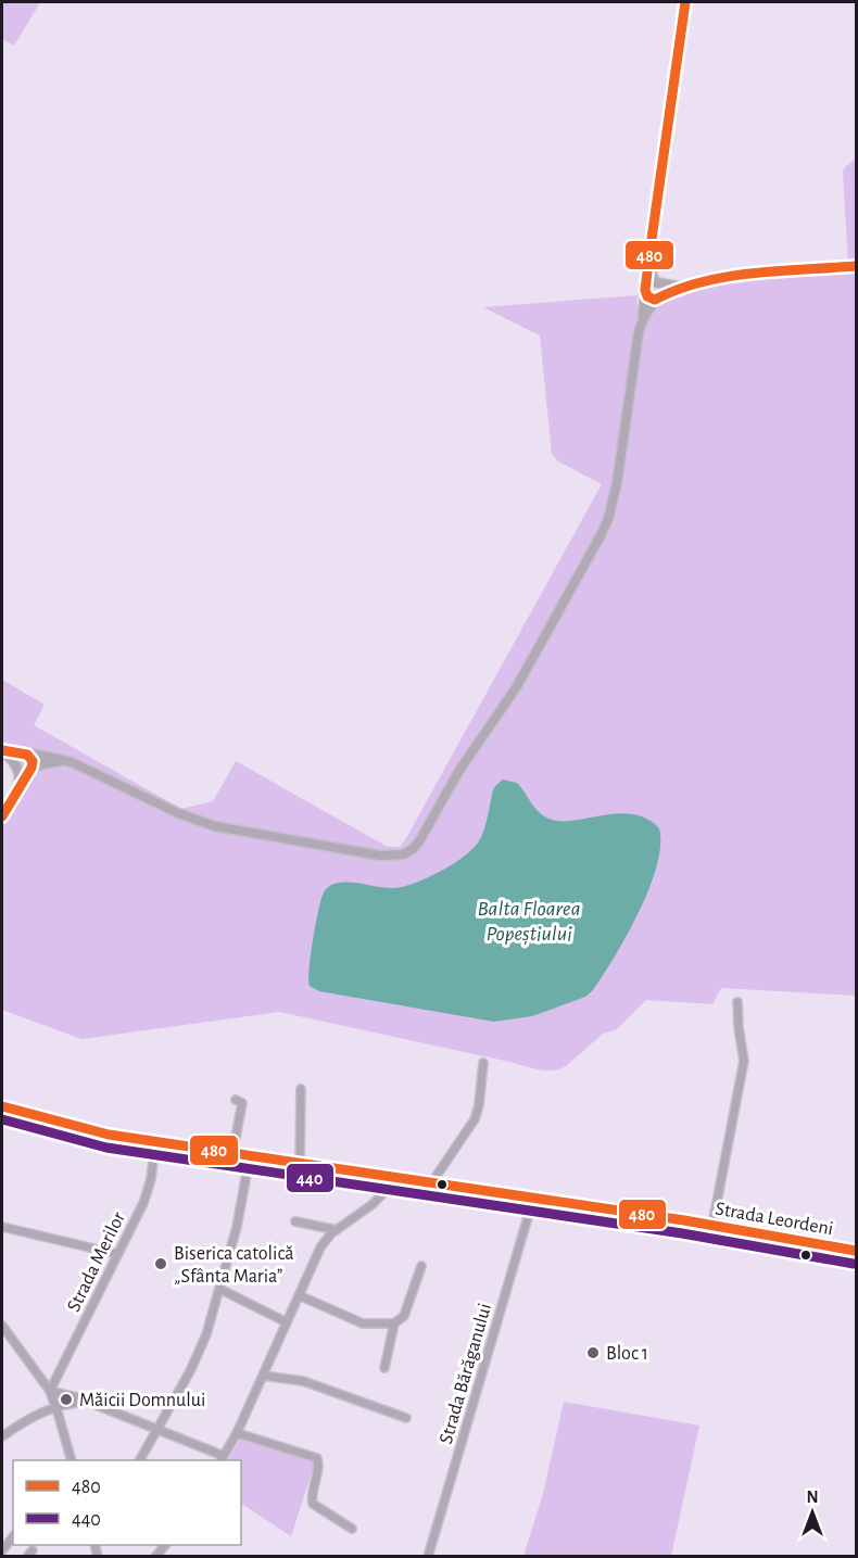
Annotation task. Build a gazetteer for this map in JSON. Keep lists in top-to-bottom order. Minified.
{"streets":{"main road":["Strada Leordeni"],"street":["Strada Merilor","Strada Bărăganului"]},"crossings":[["Strada Leordeni","Strada Merilor"],["Strada Leordeni","Strada Bărăganului"]],"water":["Balta Floarea Popeștiului"],"places":["Biserica catolică „Sfânta Maria”","Bloc 1","Măicii Domnului"],"lines":["transit line 480","transit line 440"],"legend":["480","440"],"north":"top"}
